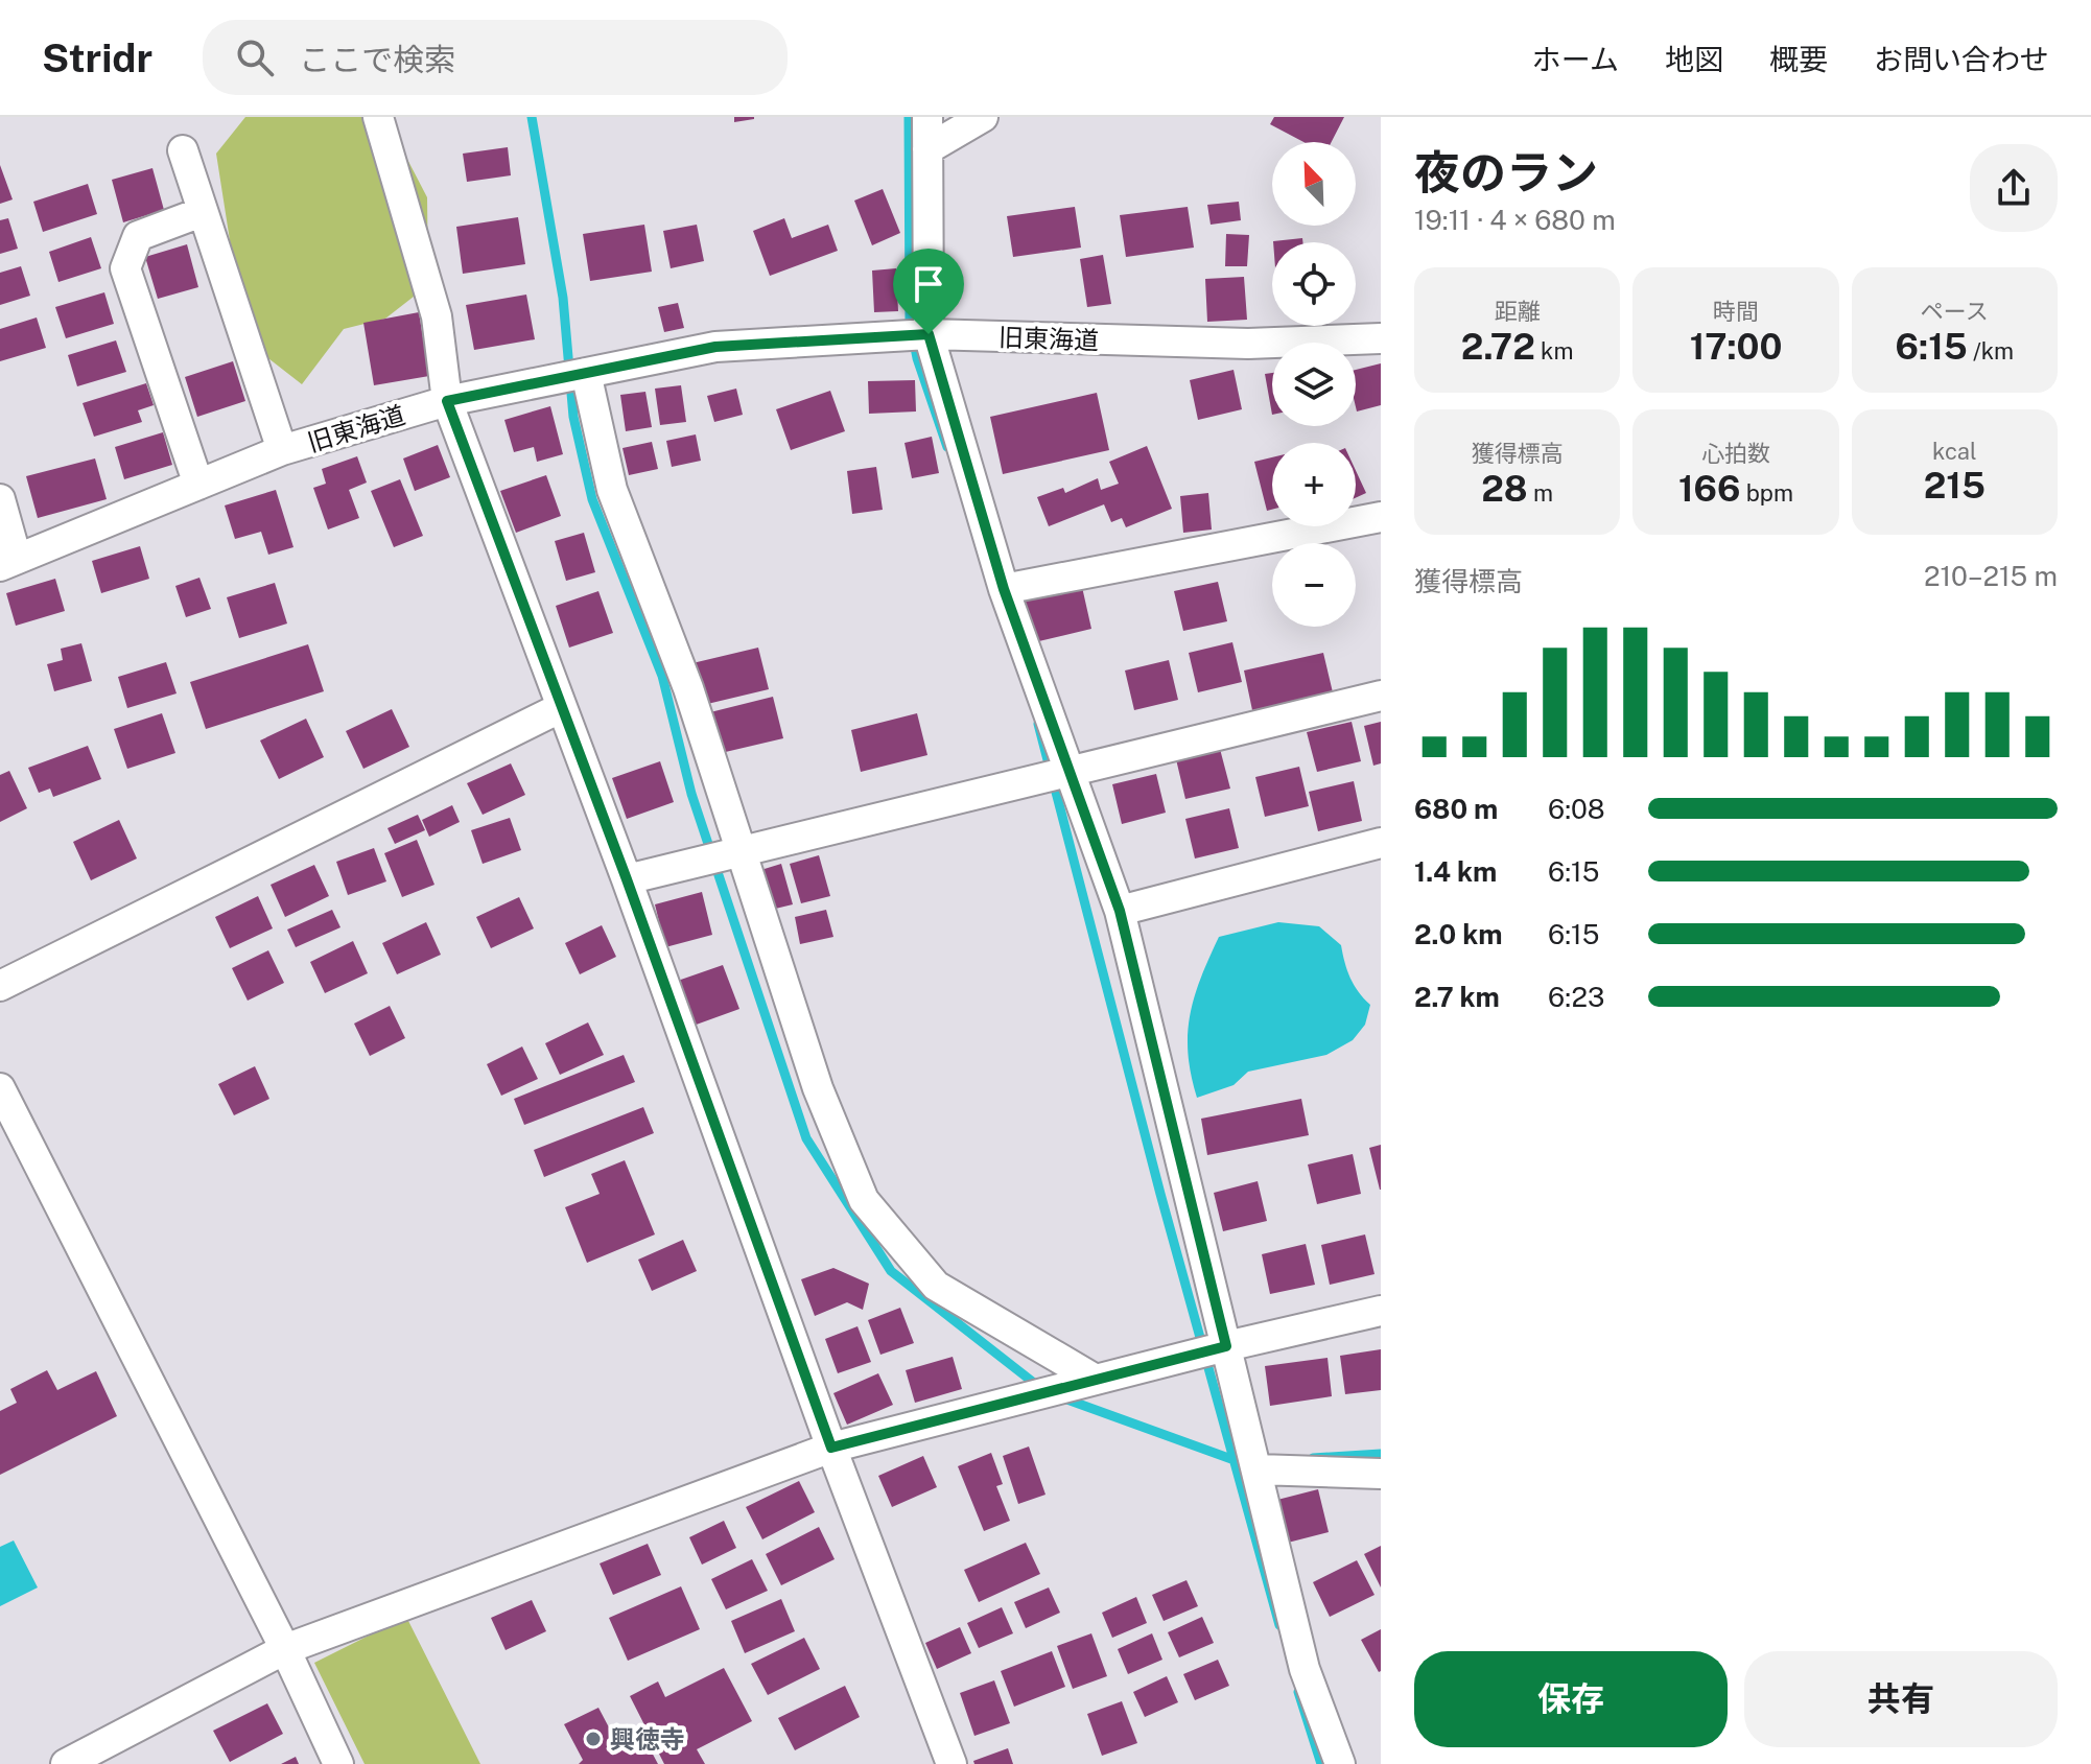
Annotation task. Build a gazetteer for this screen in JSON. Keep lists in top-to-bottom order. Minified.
{"streets":{"street":["旧東海道"]},"places":["興徳寺"],"north":"top left","page":{"header":"Stridr","search":"ここで検索","nav":["ホーム","地図","概要","お問い合わせ"],"heading":["夜のラン","19:11 · 4 × 680 m"],"map_buttons":["+","−"],"stats":[["距離","2.72 km"],["時間","17:00"],["ペース","6:15 /km"],["獲得標高","28 m"],["心拍数","166 bpm"],["kcal","215"]],"chart":["獲得標高","210–215 m"],"list":[{"name":"680 m","note":"6:08"},{"name":"1.4 km","note":"6:15"},{"name":"2.0 km","note":"6:15"},{"name":"2.7 km","note":"6:23"}],"buttons":["保存","共有"]}}
